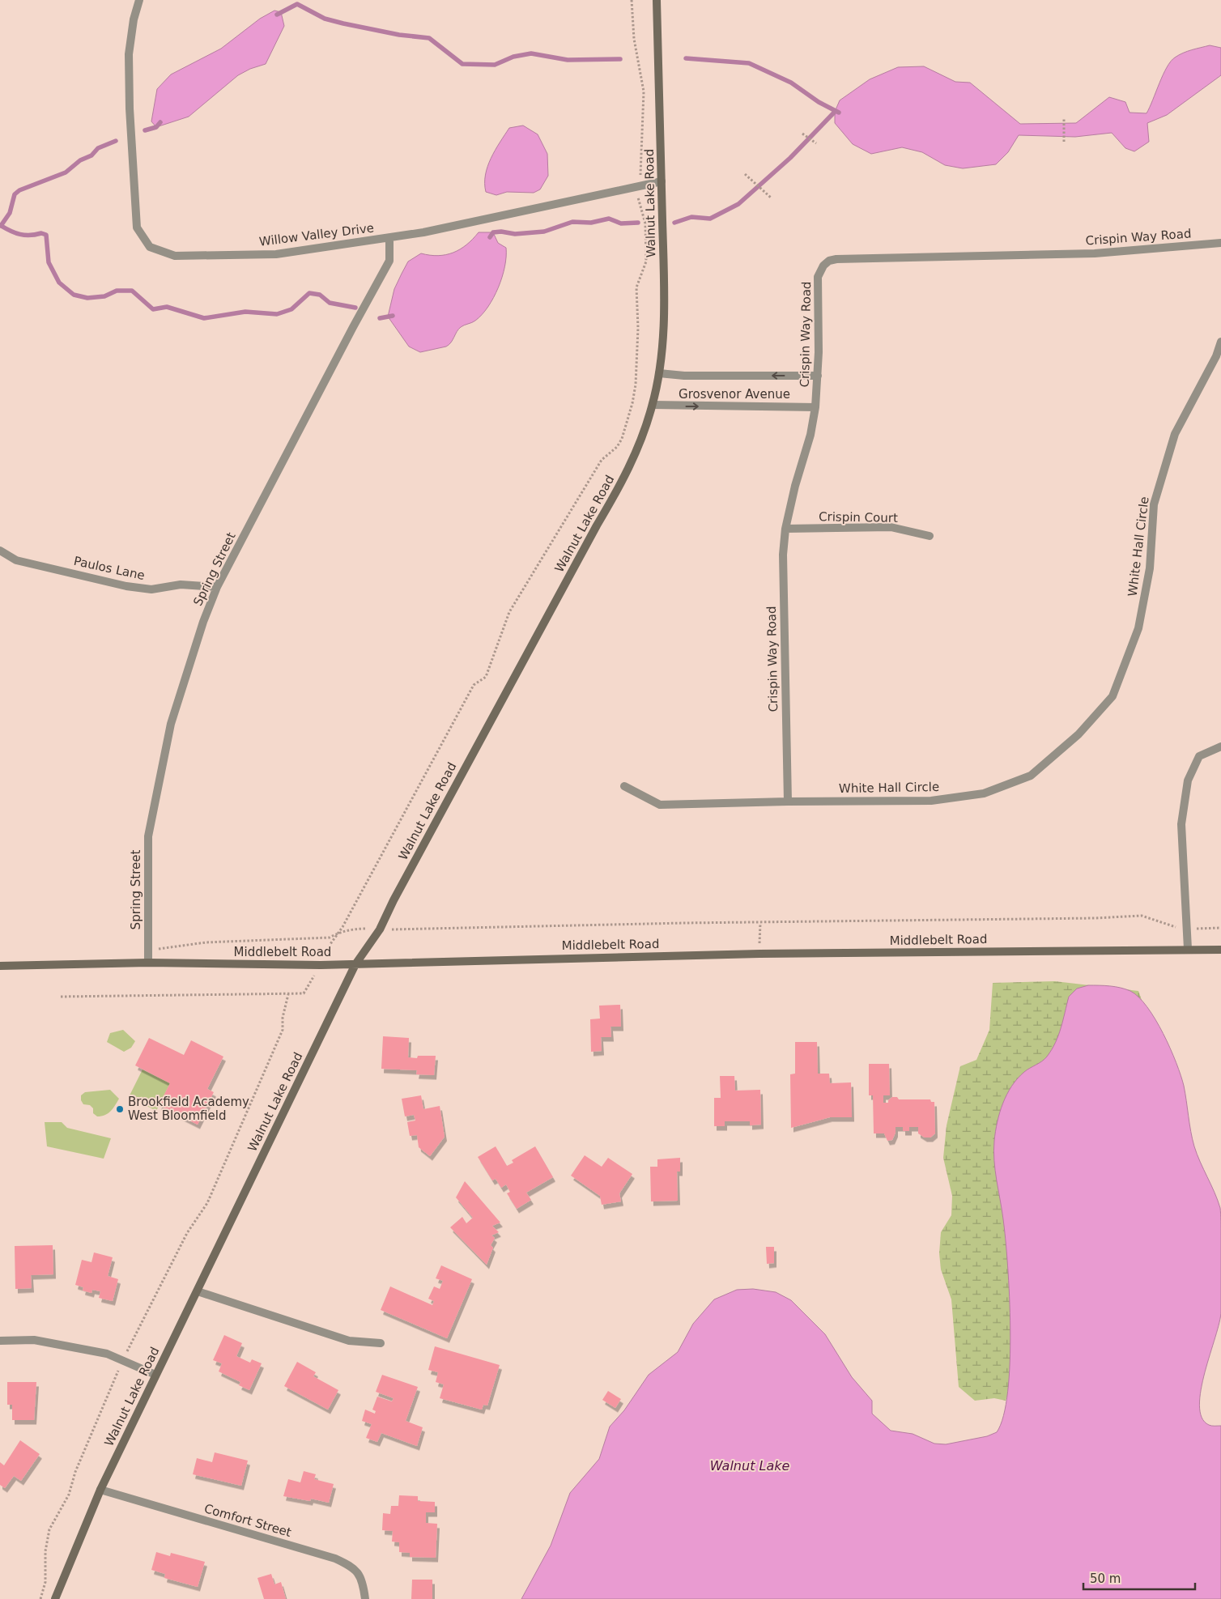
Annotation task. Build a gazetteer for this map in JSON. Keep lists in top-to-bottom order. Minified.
{"streets":{"street":["Walnut Lake Road","Willow Valley Drive","Crispin Way Road","Grosvenor Avenue","Crispin Court","White Hall Circle","Paulos Lane","Spring Street","Middlebelt Road","Comfort Street"]},"crossings":[["Walnut Lake Road","Willow Valley Drive"],["Walnut Lake Road","Grosvenor Avenue"],["Walnut Lake Road","Middlebelt Road"],["Walnut Lake Road","Comfort Street"],["Willow Valley Drive","Spring Street"],["Crispin Way Road","Grosvenor Avenue"],["Crispin Way Road","Crispin Court"],["Crispin Way Road","White Hall Circle"],["Paulos Lane","Spring Street"],["Spring Street","Middlebelt Road"]],"water":["Walnut Lake"],"places":["Brookfield Academy West Bloomfield"],"scale_bar":"50 m"}
